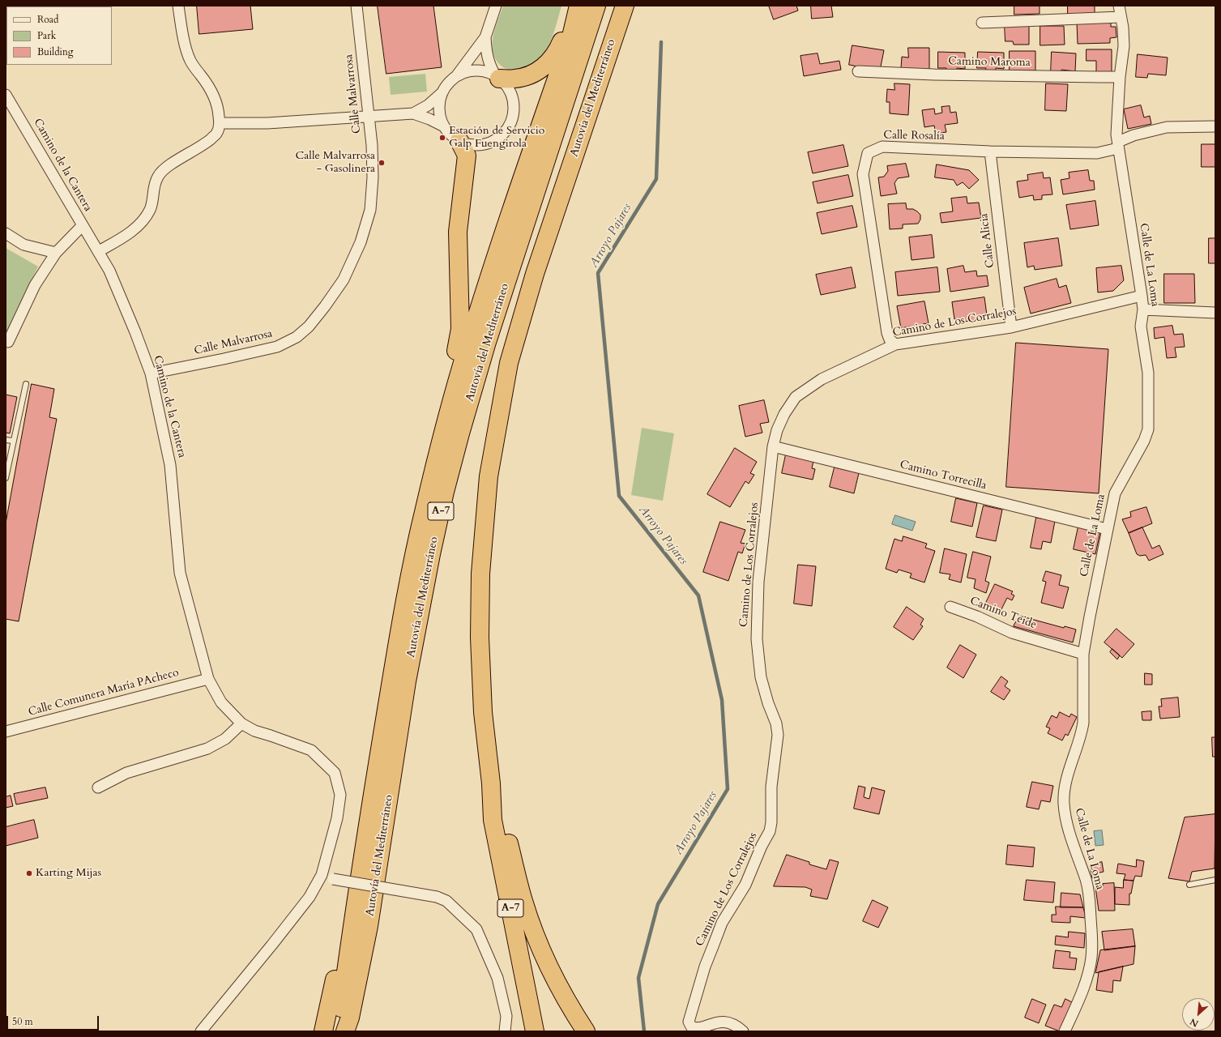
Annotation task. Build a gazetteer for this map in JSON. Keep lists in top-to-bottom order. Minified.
{"streets":{"highway":["Autovía del Mediterráneo","A-7"],"street":["Camino Maroma","Calle Malvarrosa","Calle Rosalía","Camino de la Cantera","Calle Alicia","Calle de La Loma","Camino de Los Corralejos","Camino Torrecilla","Camino Teide","Calle Comunera María PAcheco"]},"crossings":[["Camino Maroma","Calle de La Loma"],["Calle Malvarrosa","Camino de la Cantera"],["Calle Rosalía","Calle Alicia"],["Calle Rosalía","Calle de La Loma"],["Calle Rosalía","Camino de Los Corralejos"],["Camino de la Cantera","Calle Comunera María PAcheco"],["Calle Alicia","Camino de Los Corralejos"],["Calle de La Loma","Camino de Los Corralejos"],["Calle de La Loma","Camino Torrecilla"],["Calle de La Loma","Camino Teide"],["Camino de Los Corralejos","Camino Torrecilla"]],"water":["Arroyo Pajares"],"places":["Estación de Servicio Galp Fuengirola","Calle Malvarrosa - Gasolinera","Karting Mijas"],"legend":["Road","Park","Building"],"scale_bar":"50 m","north":"bottom left"}
